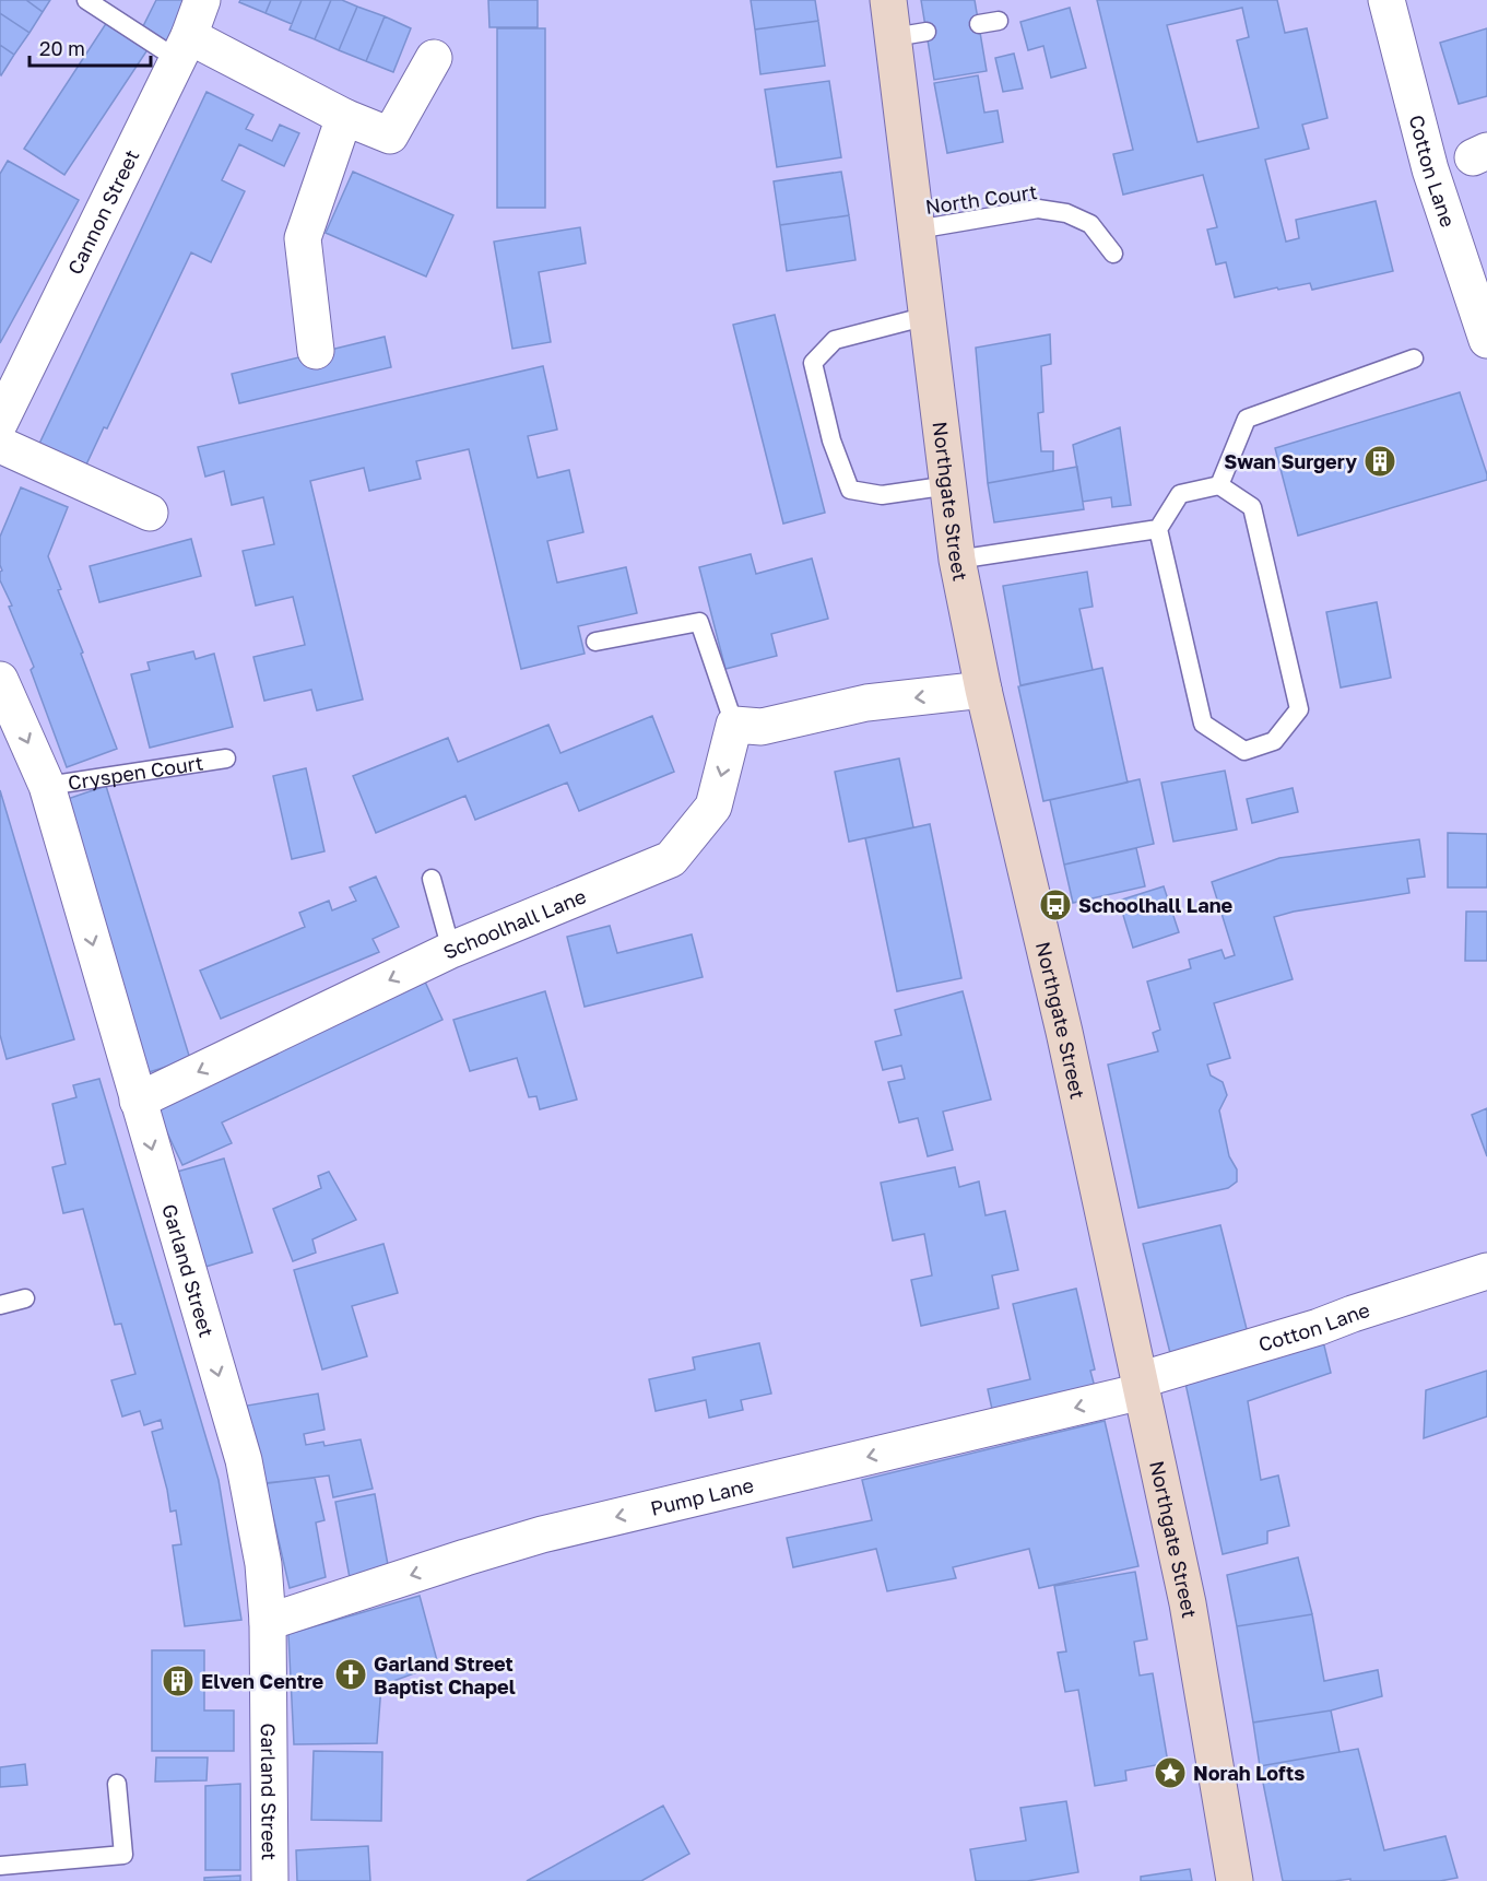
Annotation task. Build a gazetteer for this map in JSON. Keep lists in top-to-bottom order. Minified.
{"streets":{"street":["Cotton Lane","Cannon Street","Northgate Street","Schoolhall Lane","Garland Street","Pump Lane"],"lane":["North Court","Cryspen Court"]},"crossings":[["Cotton Lane","Northgate Street"],["Cotton Lane","Pump Lane"],["North Court","Northgate Street"],["Northgate Street","Pump Lane"],["Cryspen Court","Garland Street"],["Schoolhall Lane","Garland Street"],["Garland Street","Pump Lane"]],"one_way":["Schoolhall Lane","Garland Street","Pump Lane"],"places":{"building":["Swan Surgery","Elven Centre"],"bus stop":["Schoolhall Lane"],"church":["Garland Street Baptist Chapel"],"place":["Norah Lofts"]},"scale_bar":"20 m"}
